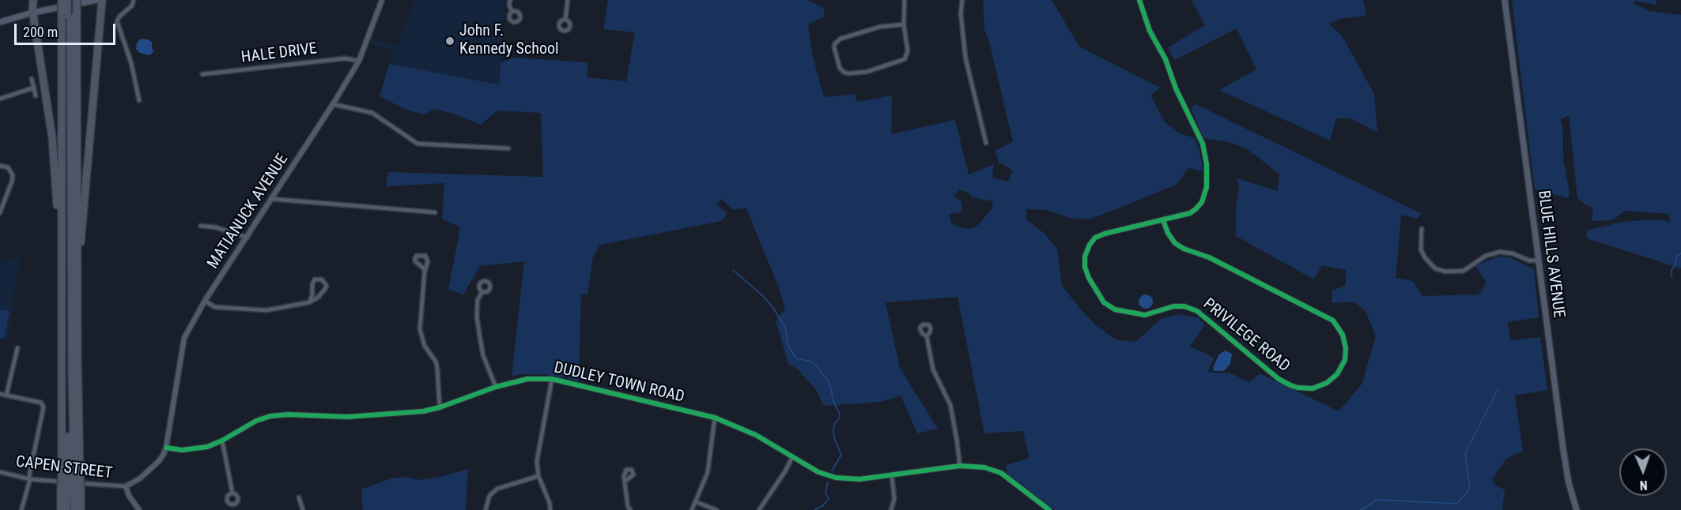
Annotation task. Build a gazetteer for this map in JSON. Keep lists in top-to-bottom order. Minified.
{"streets":{"main road":["BLUE HILLS AVENUE"],"street":["HALE DRIVE","MATIANUCK AVENUE","PRIVILEGE ROAD","DUDLEY TOWN ROAD","CAPEN STREET"]},"crossings":[["HALE DRIVE","MATIANUCK AVENUE"],["MATIANUCK AVENUE","DUDLEY TOWN ROAD"]],"places":["John F. Kennedy School"],"scale_bar":"200 m","north":"bottom"}
